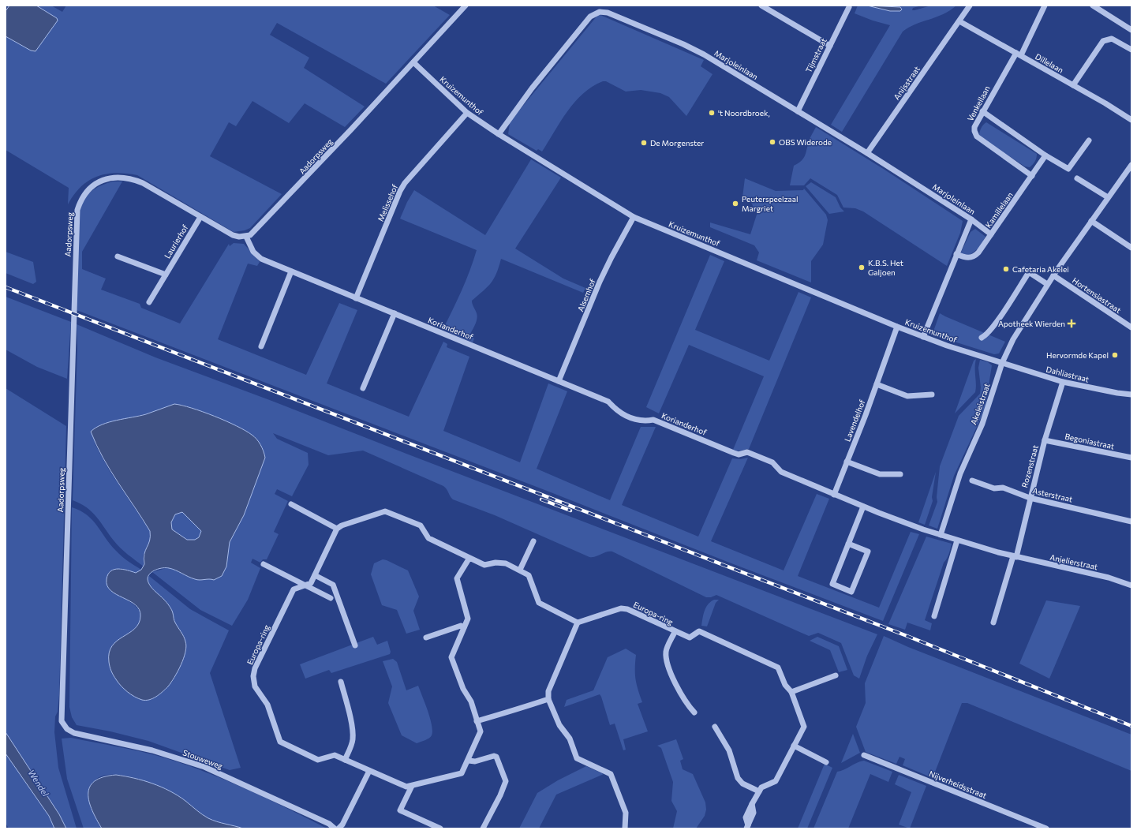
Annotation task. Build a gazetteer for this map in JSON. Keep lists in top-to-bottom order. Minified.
{"streets":{"street":["Tijmstraat","Dillelaan","Marjoleinlaan","Anijsstraat","Kruizemunthof","Venkellaan","Aadorpsweg","Melissehof","Kamillelaan","Laurierhof","Alsemhof","Hortensiastraat","Korianderhof","Dahliastraat","Akeleistraat","Lavendelhof","Begoniastraat","Rozenstraat","Asterstraat","Anjelierstraat","Europa-ring","Stouweweg","Nijverheidsstraat"]},"crossings":[["Tijmstraat","Marjoleinlaan"],["Dillelaan","Anijsstraat"],["Dillelaan","Venkellaan"],["Marjoleinlaan","Anijsstraat"],["Marjoleinlaan","Kruizemunthof"],["Marjoleinlaan","Kamillelaan"],["Kruizemunthof","Aadorpsweg"],["Kruizemunthof","Melissehof"],["Kruizemunthof","Alsemhof"],["Kruizemunthof","Dahliastraat"],["Kruizemunthof","Akeleistraat"],["Kruizemunthof","Lavendelhof"],["Venkellaan","Kamillelaan"],["Aadorpsweg","Laurierhof"],["Aadorpsweg","Korianderhof"],["Aadorpsweg","Stouweweg"],["Melissehof","Korianderhof"],["Alsemhof","Korianderhof"],["Hortensiastraat","Akeleistraat"],["Korianderhof","Lavendelhof"],["Korianderhof","Anjelierstraat"],["Dahliastraat","Akeleistraat"],["Dahliastraat","Rozenstraat"],["Akeleistraat","Anjelierstraat"],["Begoniastraat","Rozenstraat"],["Rozenstraat","Asterstraat"],["Rozenstraat","Anjelierstraat"]],"water":["Wendel"],"places":{"other":["'t Noordbroek,","OBS Widerode","De Morgenster","Peuterspeelzaal Margriet","K.B.S. Het Galjoen","Cafetaria Akelei","Hervormde Kapel"],"health":["Apotheek Wierden"]}}
